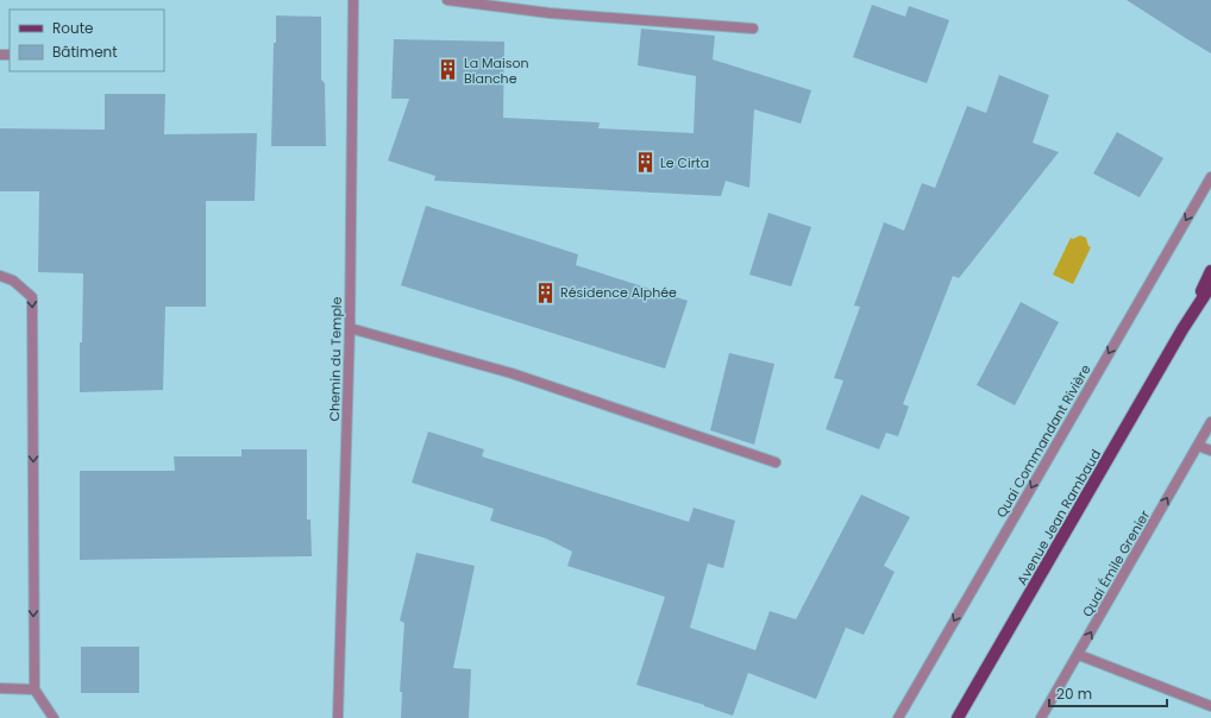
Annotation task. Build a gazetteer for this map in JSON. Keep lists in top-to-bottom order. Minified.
{"streets":{"main road":["Avenue Jean Rambaud"],"street":["Chemin du Temple","Quai Commandant Rivière","Quai Émile Grenier"]},"one_way":["Quai Commandant Rivière","Quai Émile Grenier"],"places":{"building":["La Maison Blanche","Le Cirta","Résidence Alphée"]},"legend":["Route","Bâtiment"],"scale_bar":"20 m"}
